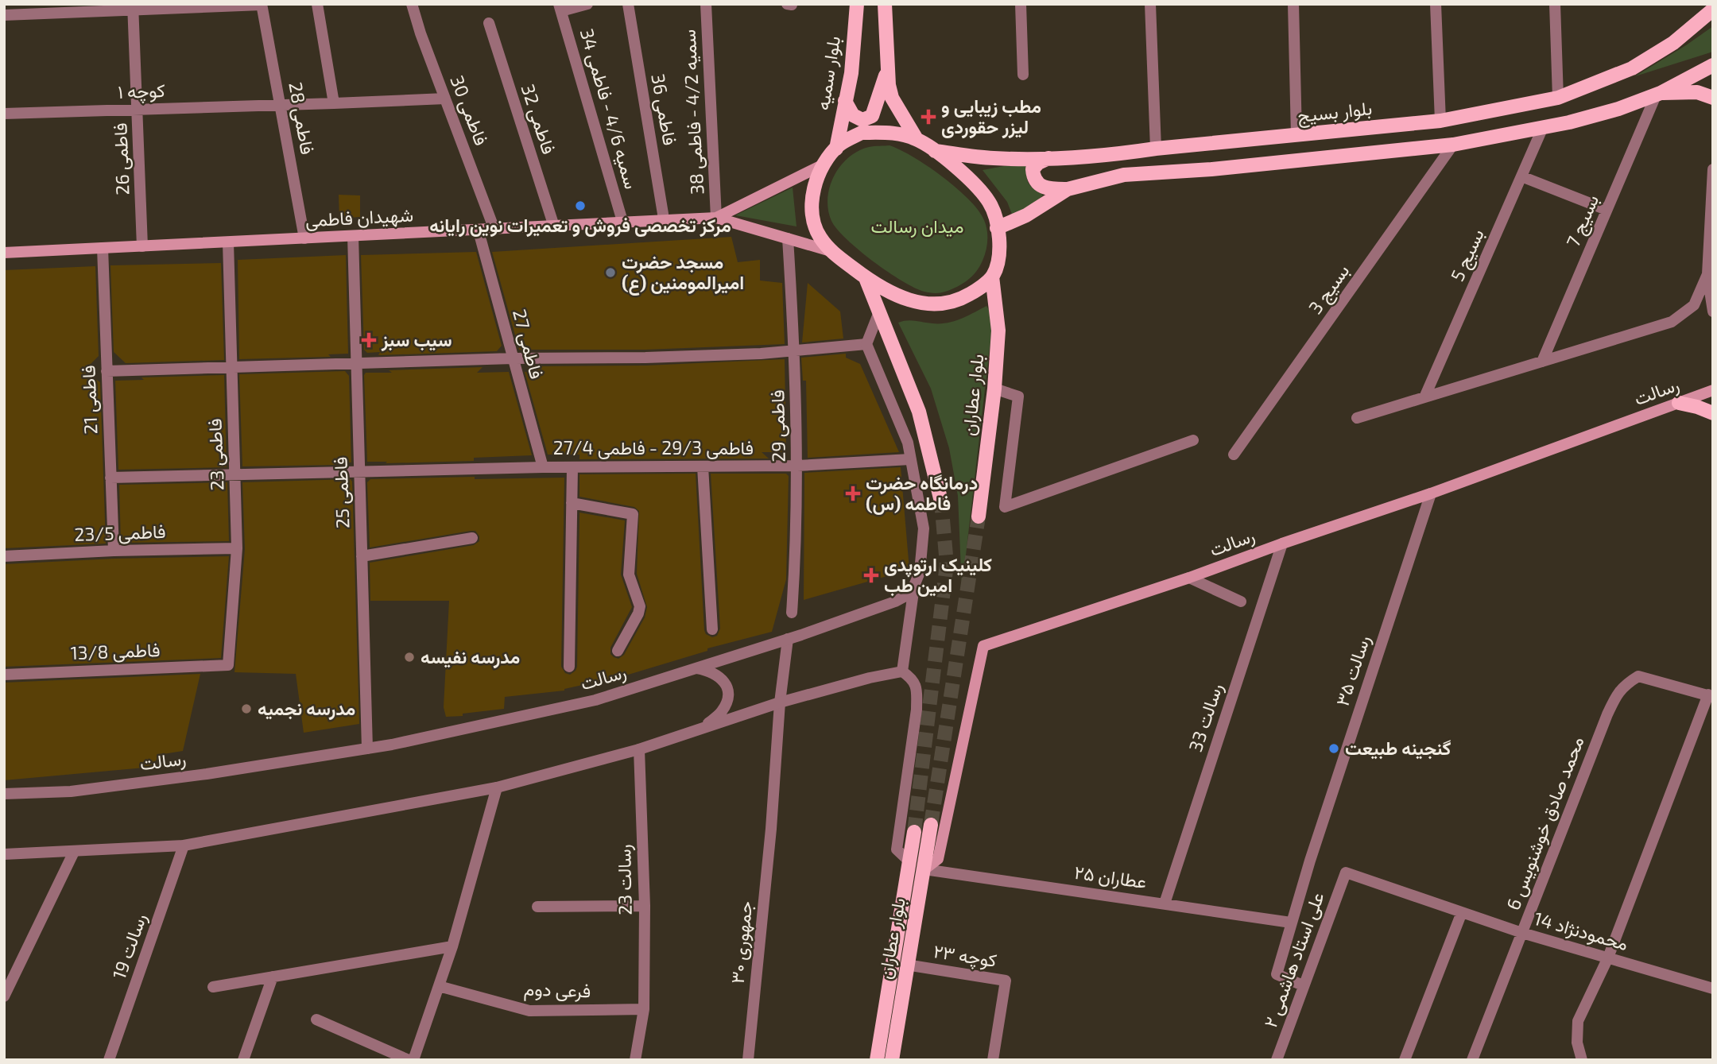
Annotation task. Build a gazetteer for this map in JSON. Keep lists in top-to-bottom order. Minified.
{"streets":{"main road":["بلوار سمیه","بلوار بسیج","شهیدان فاطمی","رسالت","بلوار عطاران"],"street":["کوچه ۱","سمیه 4/6 - فاطمی 34","فاطمی 36","فاطمی 30","سمیه 4/2 - فاطمی 38","فاطمی 28","فاطمی 32","فاطمی 26","بسیج 7","بسیج 5","بسیج 3","فاطمی 27","فاطمی 21","فاطمی 29","فاطمی 29/3 - فاطمی 27/4","فاطمی 23","فاطمی 25","فاطمی 23/5","فاطمی 13/8","رسالت ۳۵","رسالت 33","محمد صادق خوشنویس 6","عطاران ۲۵","رسالت 23","محمودنژاد 14","جمهوری ۳۰","رسالت 19","کوچه ۲۳","علی استاد هاشمی ۲","فرعی دوم"]},"crossings":[["بلوار سمیه","بلوار بسیج"],["بلوار سمیه","بلوار عطاران"],["کوچه ۱","فاطمی 30"],["کوچه ۱","فاطمی 28"],["کوچه ۱","فاطمی 26"],["سمیه 4/6 - فاطمی 34","شهیدان فاطمی"],["فاطمی 36","شهیدان فاطمی"],["فاطمی 30","شهیدان فاطمی"],["سمیه 4/2 - فاطمی 38","شهیدان فاطمی"],["بلوار بسیج","بلوار عطاران"],["فاطمی 28","شهیدان فاطمی"],["فاطمی 32","شهیدان فاطمی"],["فاطمی 26","شهیدان فاطمی"],["شهیدان فاطمی","فاطمی 27"],["شهیدان فاطمی","فاطمی 21"],["شهیدان فاطمی","فاطمی 23"],["شهیدان فاطمی","فاطمی 25"],["فاطمی 27","فاطمی 29/3 - فاطمی 27/4"],["رسالت","بلوار عطاران"],["رسالت","فاطمی 25"],["رسالت","رسالت ۳۵"],["رسالت","رسالت 33"],["رسالت","عطاران ۲۵"],["رسالت","جمهوری ۳۰"],["بلوار عطاران","عطاران ۲۵"],["بلوار عطاران","کوچه ۲۳"],["فاطمی 21","فاطمی 29/3 - فاطمی 27/4"],["فاطمی 21","فاطمی 23/5"],["فاطمی 29","فاطمی 29/3 - فاطمی 27/4"],["فاطمی 29/3 - فاطمی 27/4","فاطمی 23"],["فاطمی 29/3 - فاطمی 27/4","فاطمی 25"],["فاطمی 23","فاطمی 23/5"],["فاطمی 23","فاطمی 13/8"],["رسالت ۳۵","عطاران ۲۵"],["رسالت ۳۵","علی استاد هاشمی ۲"],["رسالت 33","عطاران ۲۵"],["محمد صادق خوشنویس 6","محمودنژاد 14"],["رسالت 23","فرعی دوم"],["محمودنژاد 14","علی استاد هاشمی ۲"]],"parks":["میدان رسالت"],"places":{"health":["مطب زیبایی و لیزر حقوردی","سیب سبز","درمانگاه حضرت فاطمه (س)","کلینیک ارتوپدی امین طب"],"other":["مرکز تخصصی فروش و تعمیرات نوین رایانه","مسجد حضرت امیرالمومنین (ع)","مدرسه نفیسه","مدرسه نجمیه","گنجینه طبیعت"]}}
